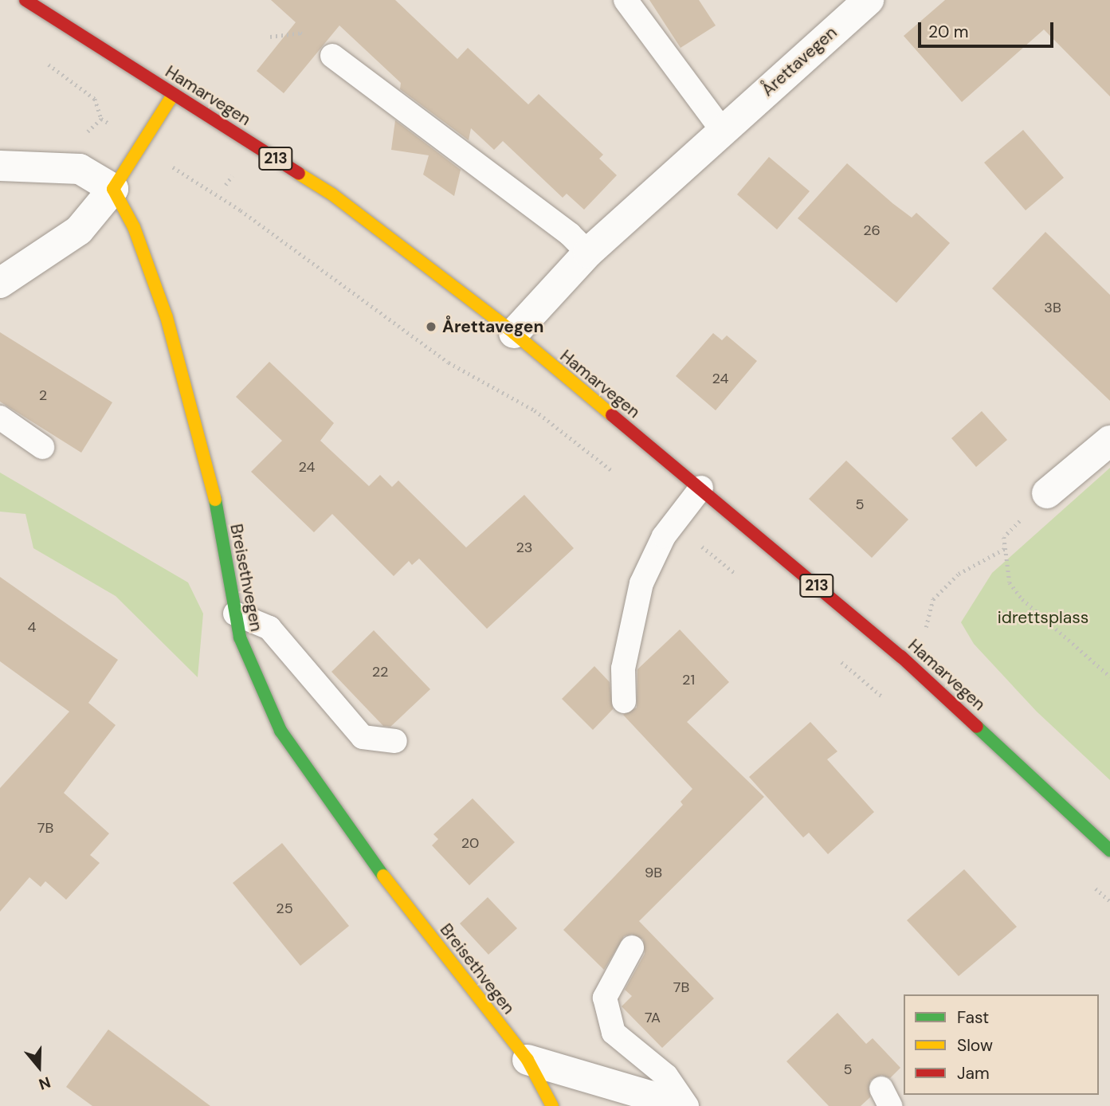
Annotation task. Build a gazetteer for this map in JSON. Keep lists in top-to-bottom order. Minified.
{"streets":{"main road":["Hamarvegen","213","Breisethvegen"],"street":["Årettavegen"]},"crossings":[["Årettavegen","Hamarvegen"]],"parks":["idrettsplass"],"places":["Årettavegen"],"house_numbers":["26","3B","24","2","24","5","23","4","22","21","7B","20","9B","25","7B","7A","5"],"legend":["Fast","Slow","Jam"],"scale_bar":"20 m","north":"bottom"}
